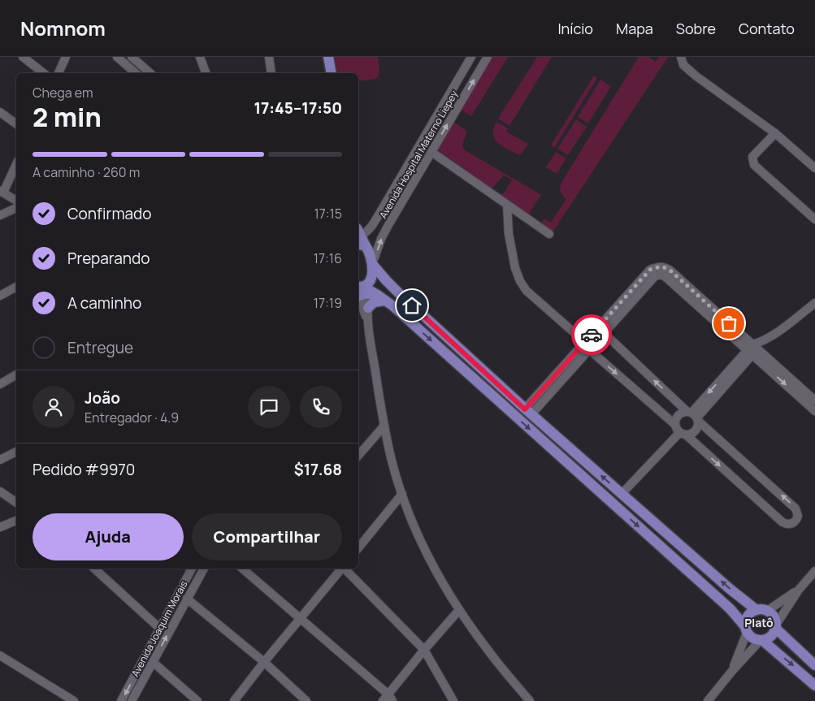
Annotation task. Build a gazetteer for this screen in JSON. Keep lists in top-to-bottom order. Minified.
{"streets":{"street":["Avenida Hospital Materno Liepey","Avenida Joaquim Morais"]},"districts":["Platô"],"page":{"header":"Nomnom","nav":["Início","Mapa","Sobre","Contato"],"heading":["2 min","Chega em","17:45–17:50"],"panel":["João","Entregador · 4.9","Pedido #9970","$17.68"],"bar":"A caminho · 260 m","list":[["Confirmado","17:15"],["Preparando","17:16"],["A caminho","17:19"],"Entregue"],"buttons":["Ajuda","Compartilhar"]}}
